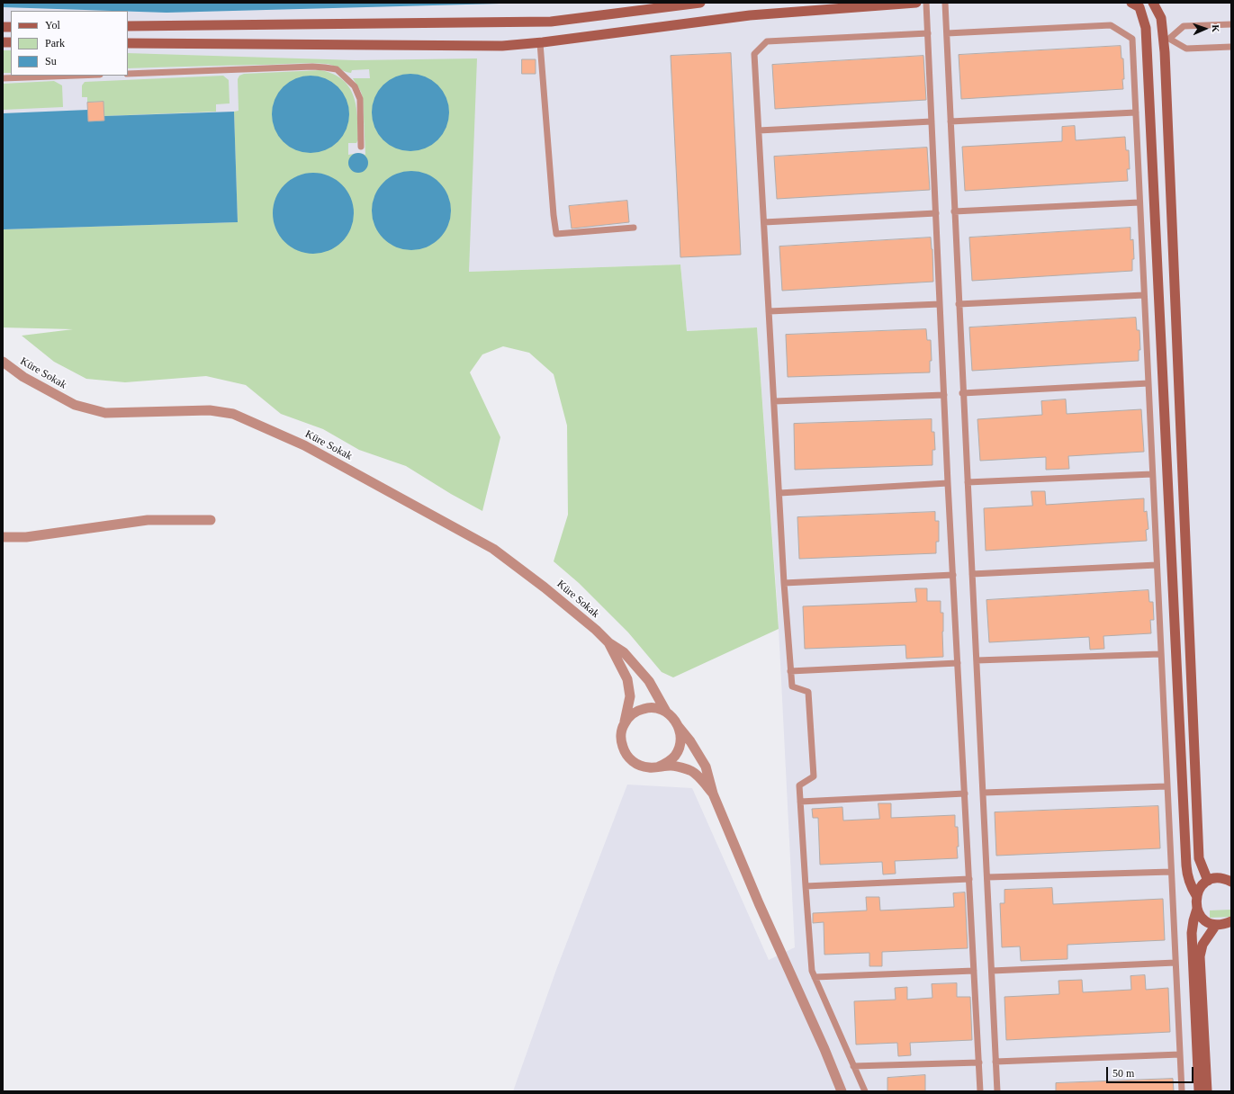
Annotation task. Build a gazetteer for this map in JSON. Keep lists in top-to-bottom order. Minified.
{"streets":{"street":["Küre Sokak"]},"legend":["Yol","Park","Su"],"scale_bar":"50 m","north":"right"}
